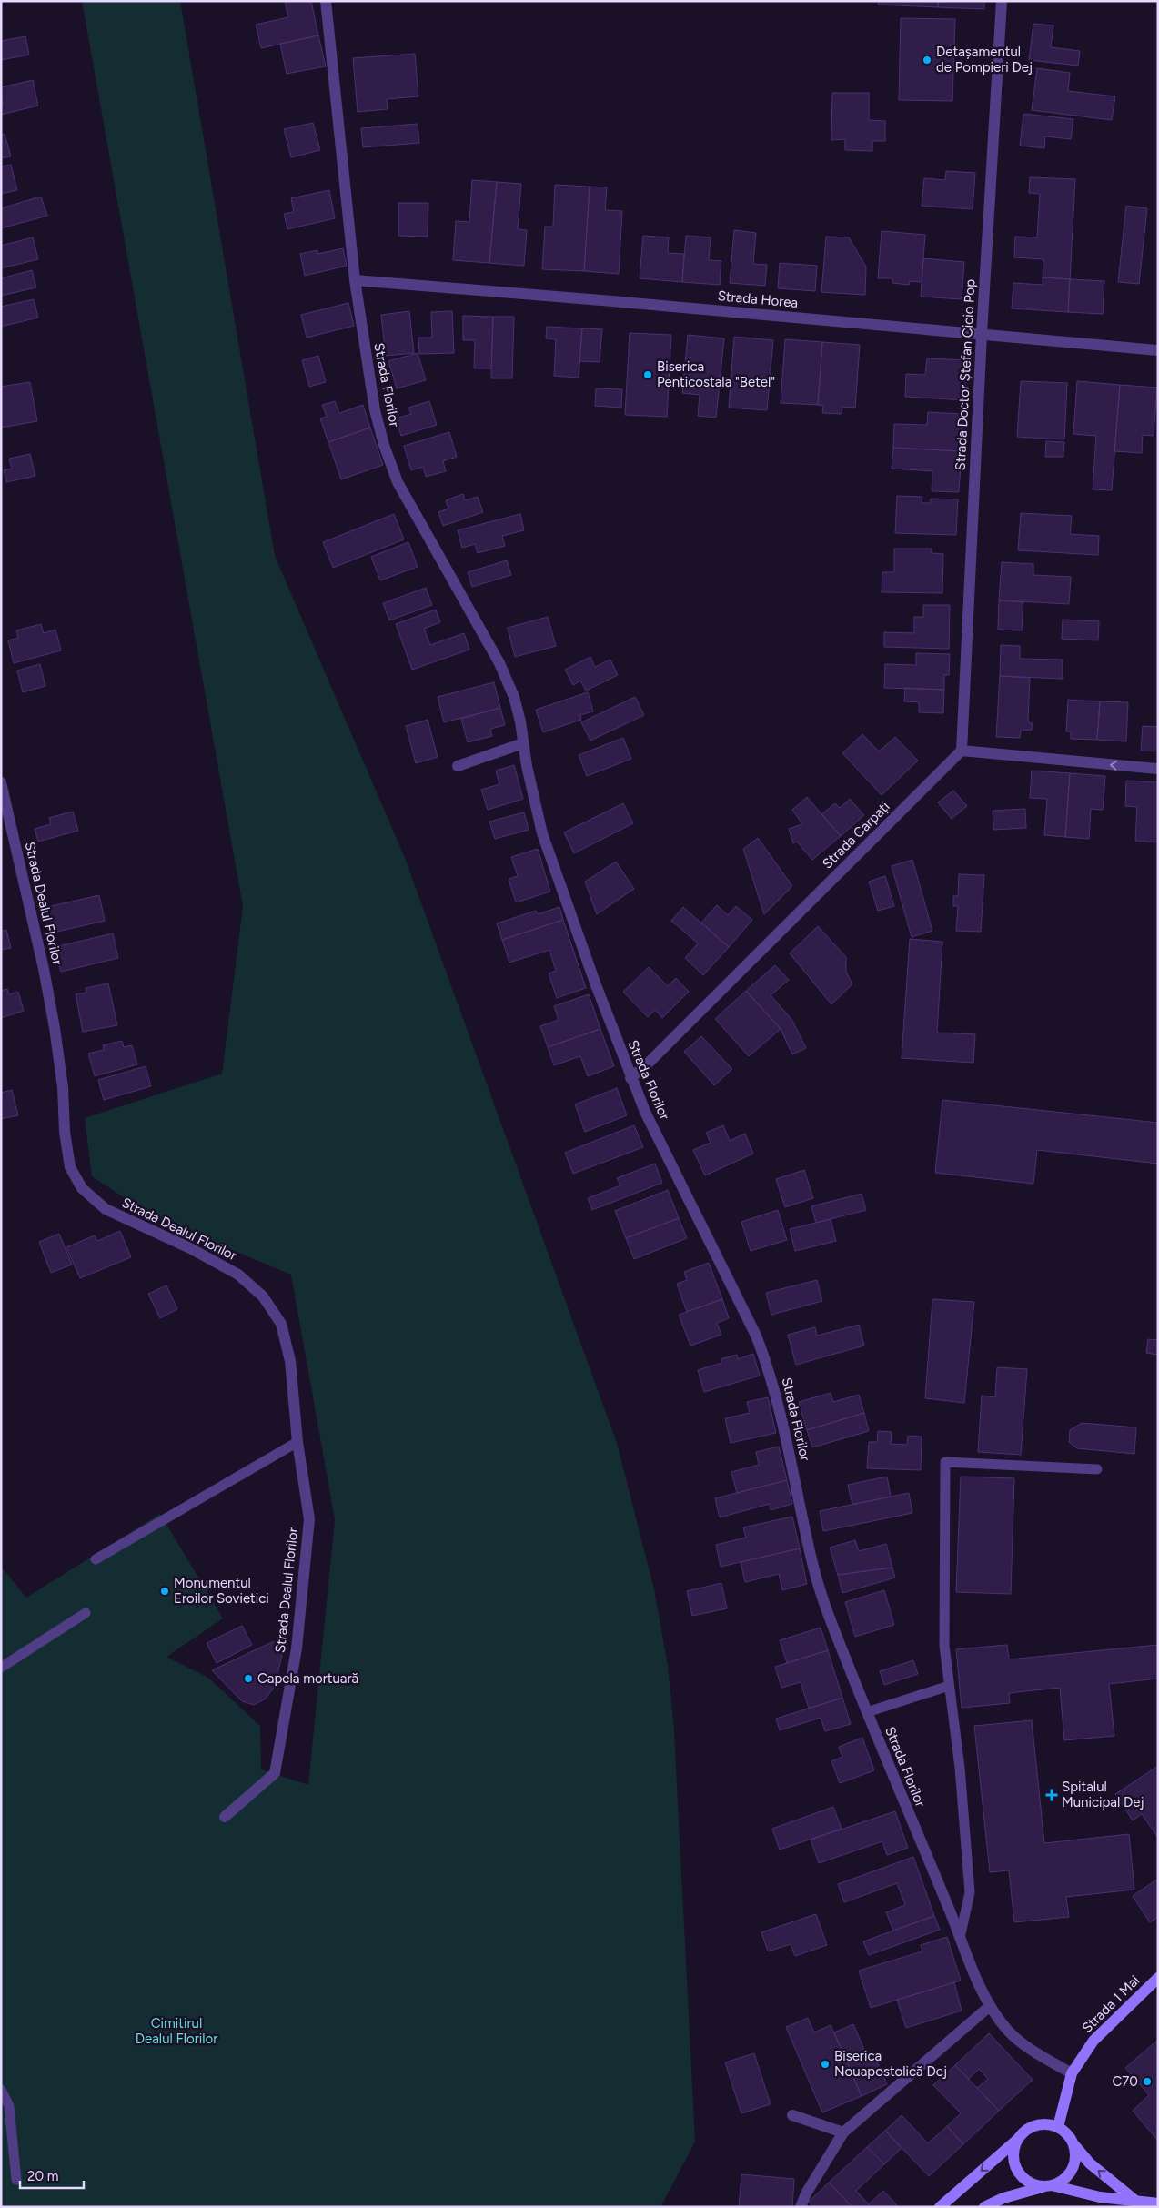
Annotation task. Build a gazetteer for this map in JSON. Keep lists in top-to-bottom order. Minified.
{"streets":{"main road":["Strada 1 Mai"],"street":["Strada Horea","Strada Doctor Ștefan Cicio Pop","Strada Florilor","Strada Carpați","Strada Dealul Florilor"]},"crossings":[["Strada Horea","Strada Doctor Ștefan Cicio Pop"],["Strada Horea","Strada Florilor"],["Strada Doctor Ștefan Cicio Pop","Strada Carpați"],["Strada Florilor","Strada Carpați"],["Strada Florilor","Strada 1 Mai"]],"parks":["Cimitirul Dealul Florilor"],"places":{"other":["Detașamentul de Pompieri Dej","Biserica Penticostala \"Betel\"","Monumentul Eroilor Sovietici","Capela mortuară","Biserica Nouapostolică Dej","C70"],"health":["Spitalul Municipal Dej"]},"scale_bar":"20 m"}
